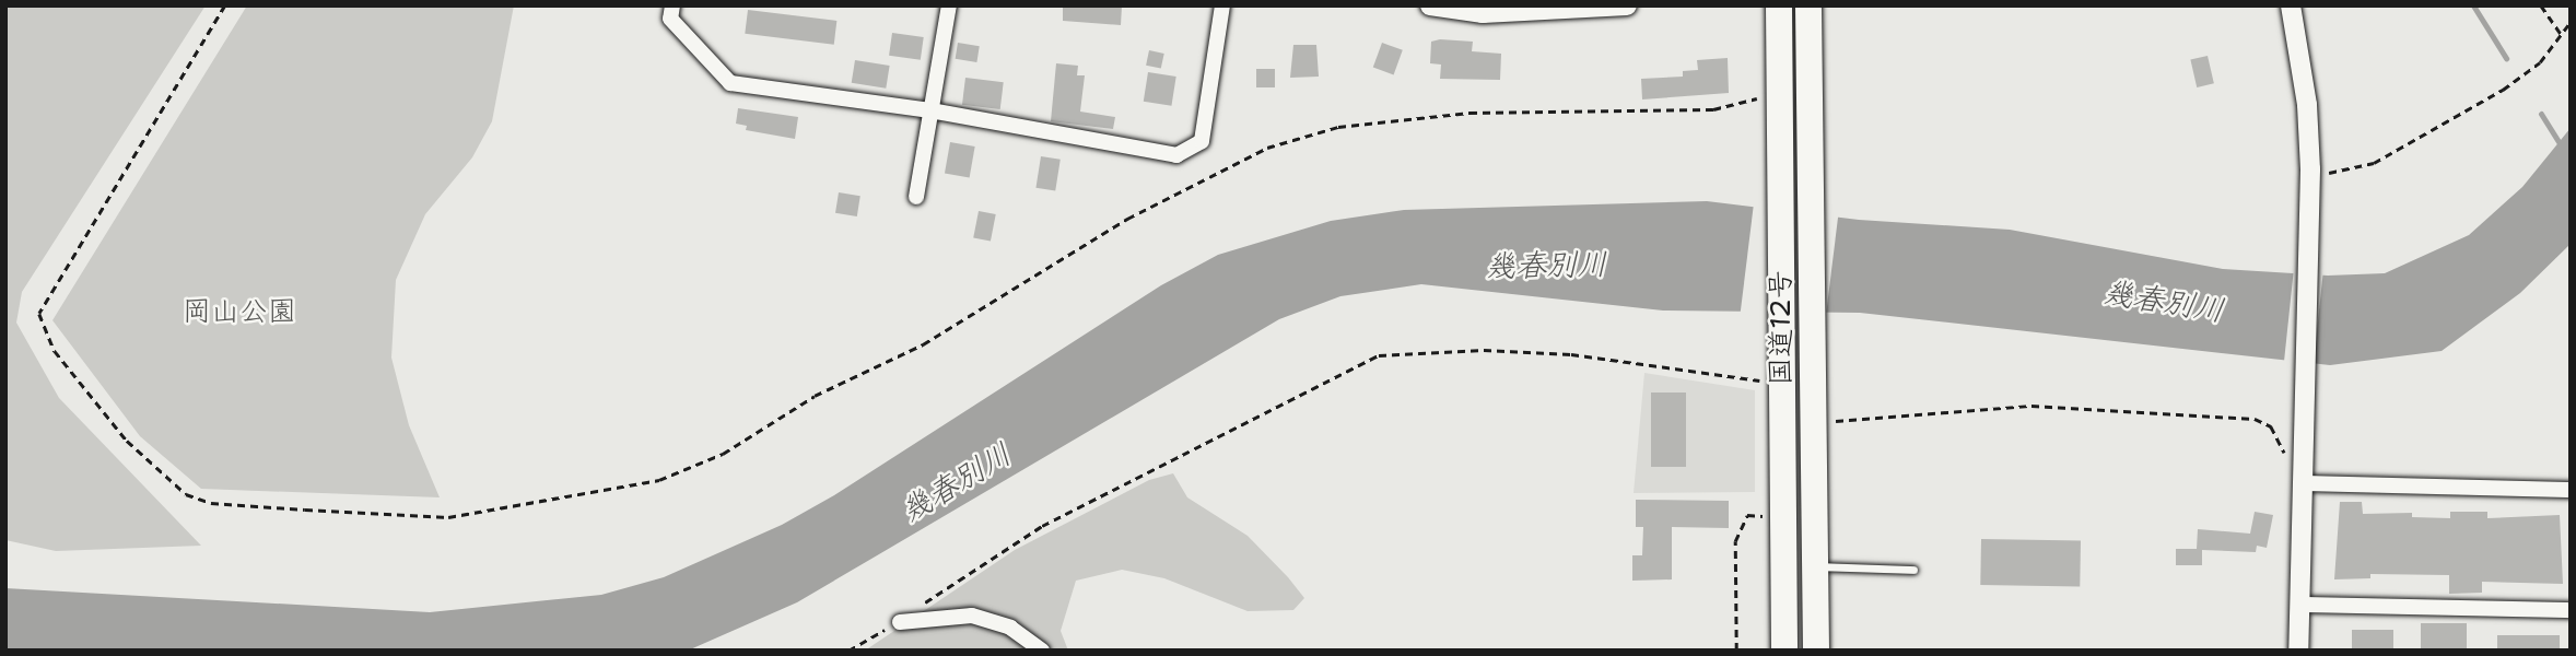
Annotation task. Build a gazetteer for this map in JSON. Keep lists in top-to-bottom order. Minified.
{"streets":{"highway":["国道12号"]},"water":["幾春別川"],"parks":["岡山公園"]}
